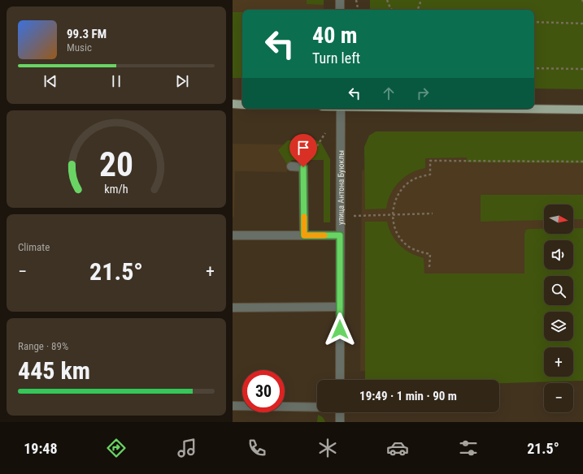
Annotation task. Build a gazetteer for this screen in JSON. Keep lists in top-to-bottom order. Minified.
{"streets":{"street":["улица Антона Буюклы"]},"north":"right","page":{"turn":["40 m","Turn left"],"song":["99.3 FM","Music"],"map_buttons":["+","−"],"tile":["Climate",["Range · 89%","445 km"]],"heat":["−","21.5°","+"],"limit":"30","trip":"19:49 · 1 min · 90 m","tabs":["19:48","21.5°"],"gauge":["20","km/h"]}}
